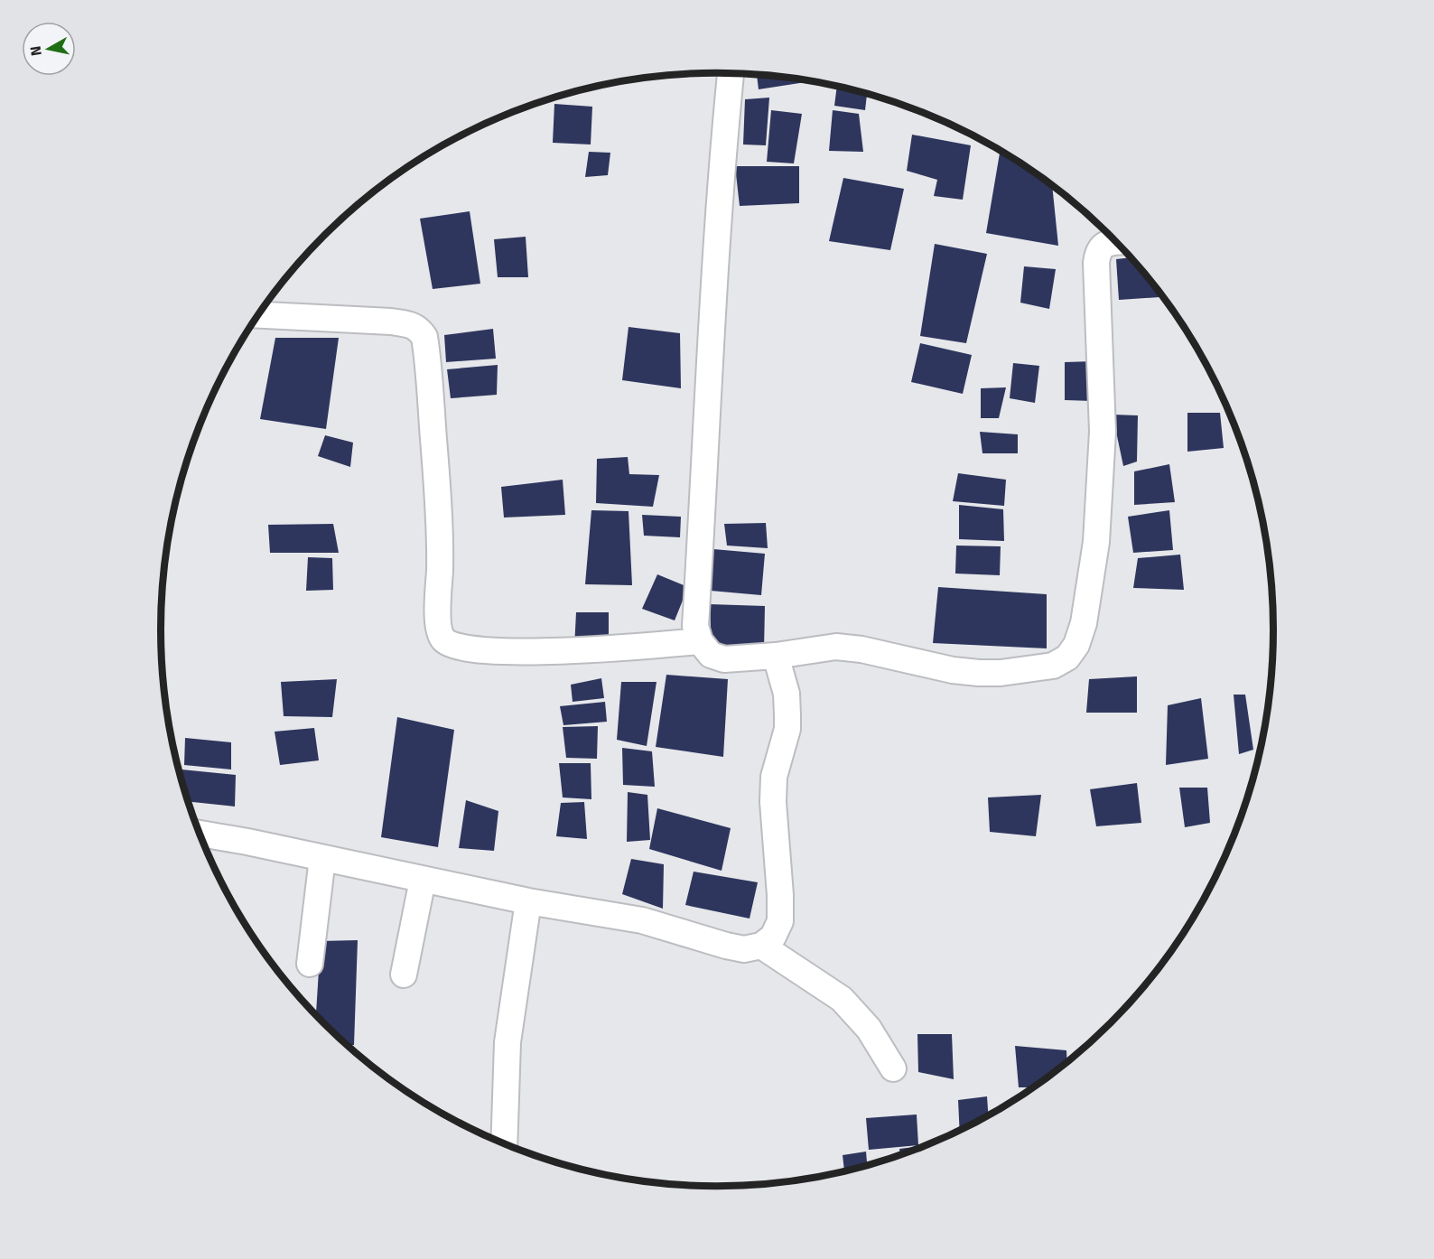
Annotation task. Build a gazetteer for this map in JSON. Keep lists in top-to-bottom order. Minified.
{"north":"left"}
